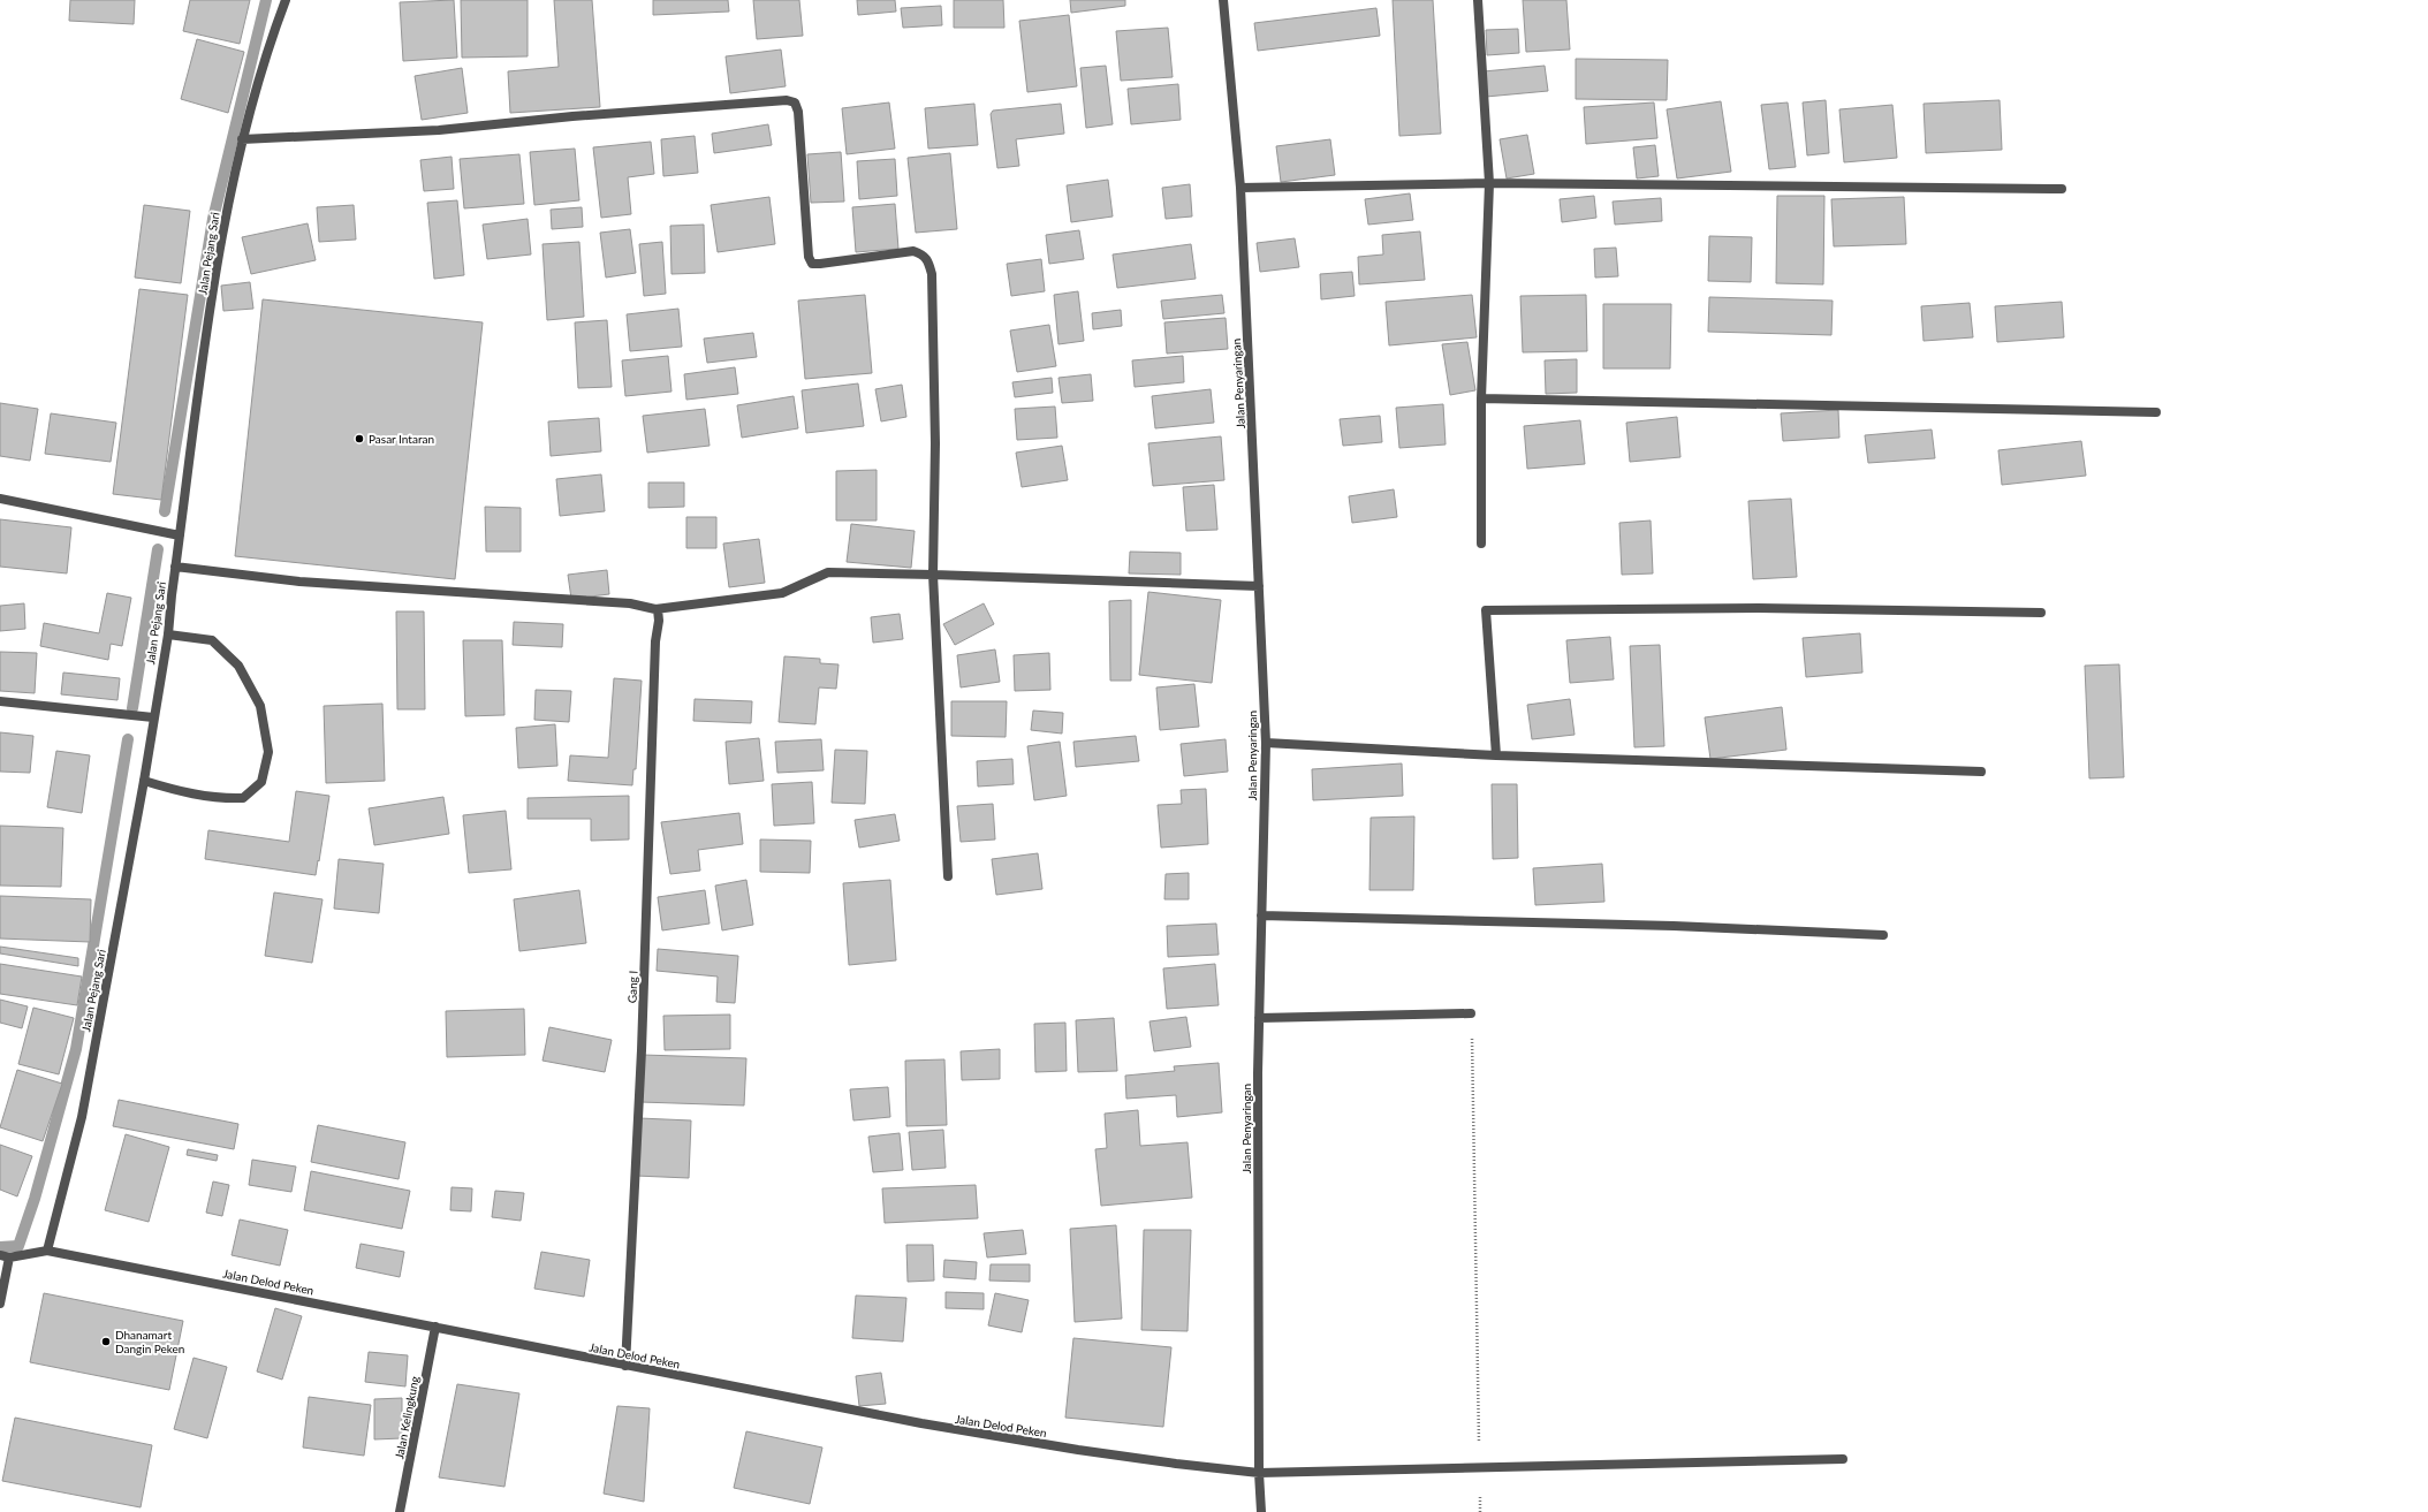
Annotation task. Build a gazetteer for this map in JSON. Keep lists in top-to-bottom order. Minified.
{"streets":{"street":["Jalan Pejang Sari","Jalan Penyaringan","Gang I","Jalan Delod Peken","Jalan Kelingkung"]},"crossings":[["Jalan Pejang Sari","Jalan Delod Peken"],["Jalan Penyaringan","Jalan Delod Peken"],["Gang I","Jalan Delod Peken"],["Jalan Delod Peken","Jalan Kelingkung"]],"places":["Pasar Intaran","Dhanamart Dangin Peken"]}
